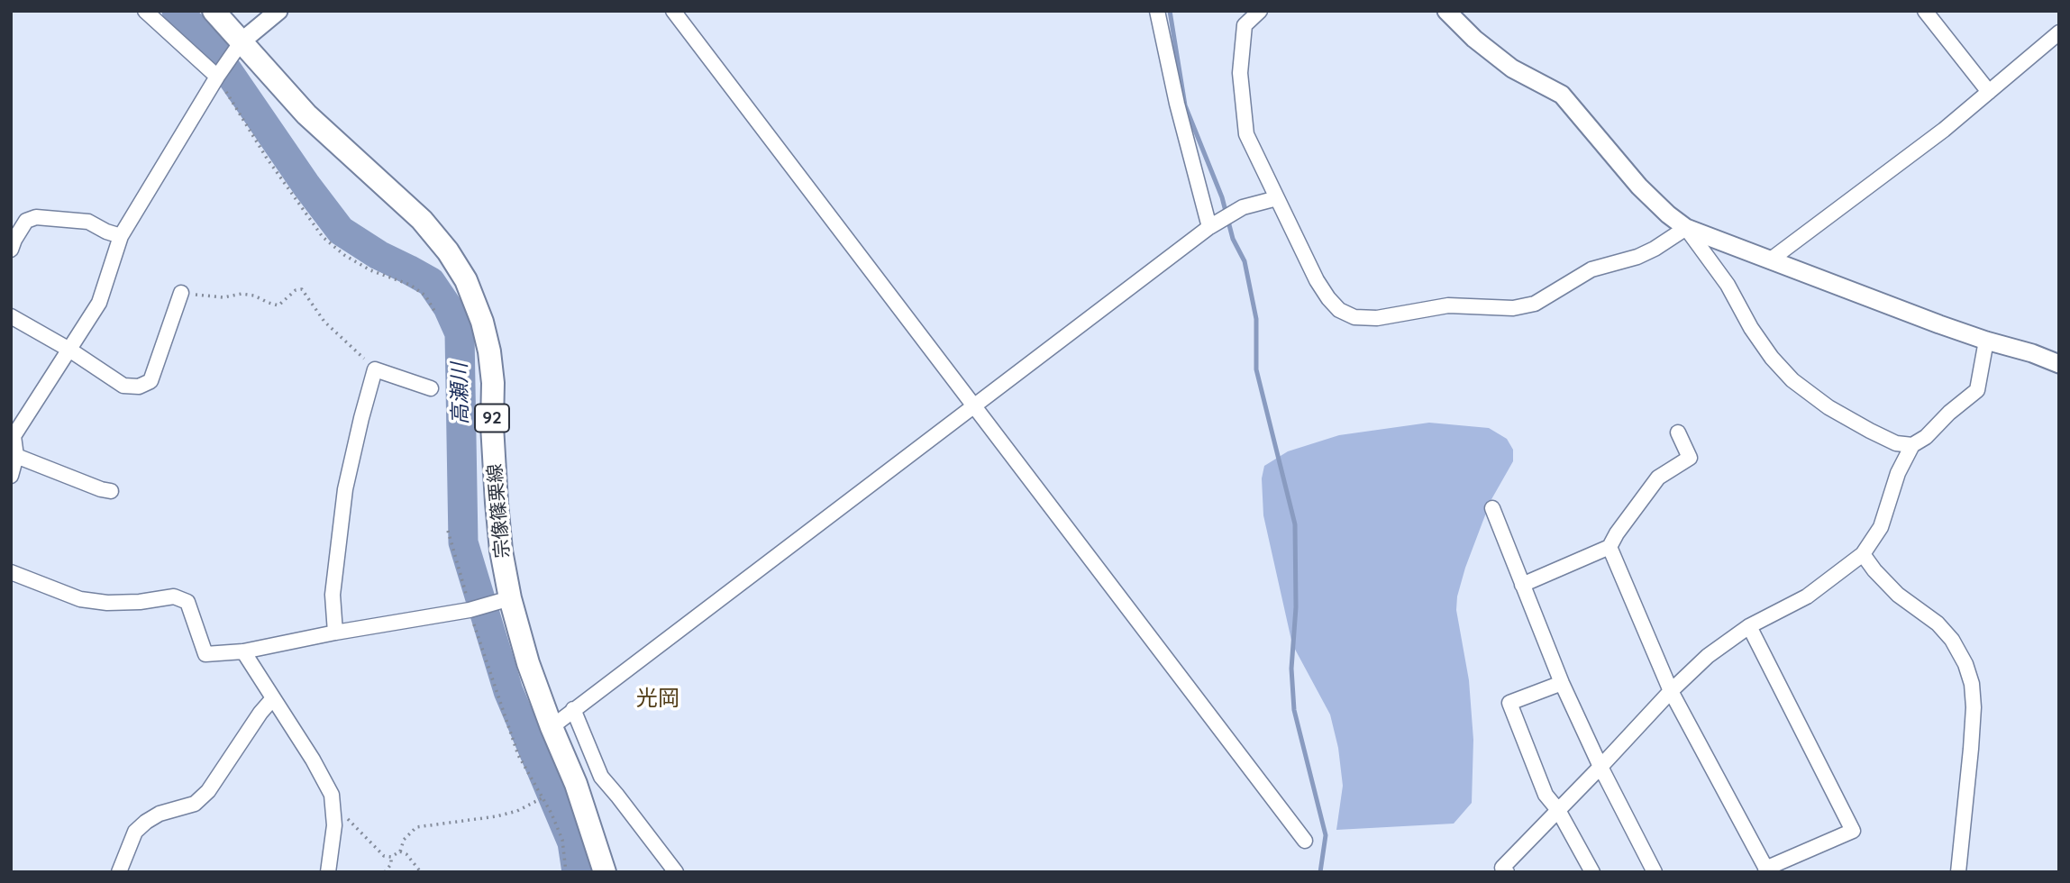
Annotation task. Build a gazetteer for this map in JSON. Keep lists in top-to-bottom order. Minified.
{"streets":{"main road":["92","宗像篠栗線"]},"districts":["光岡"],"water":["高瀬川"]}
